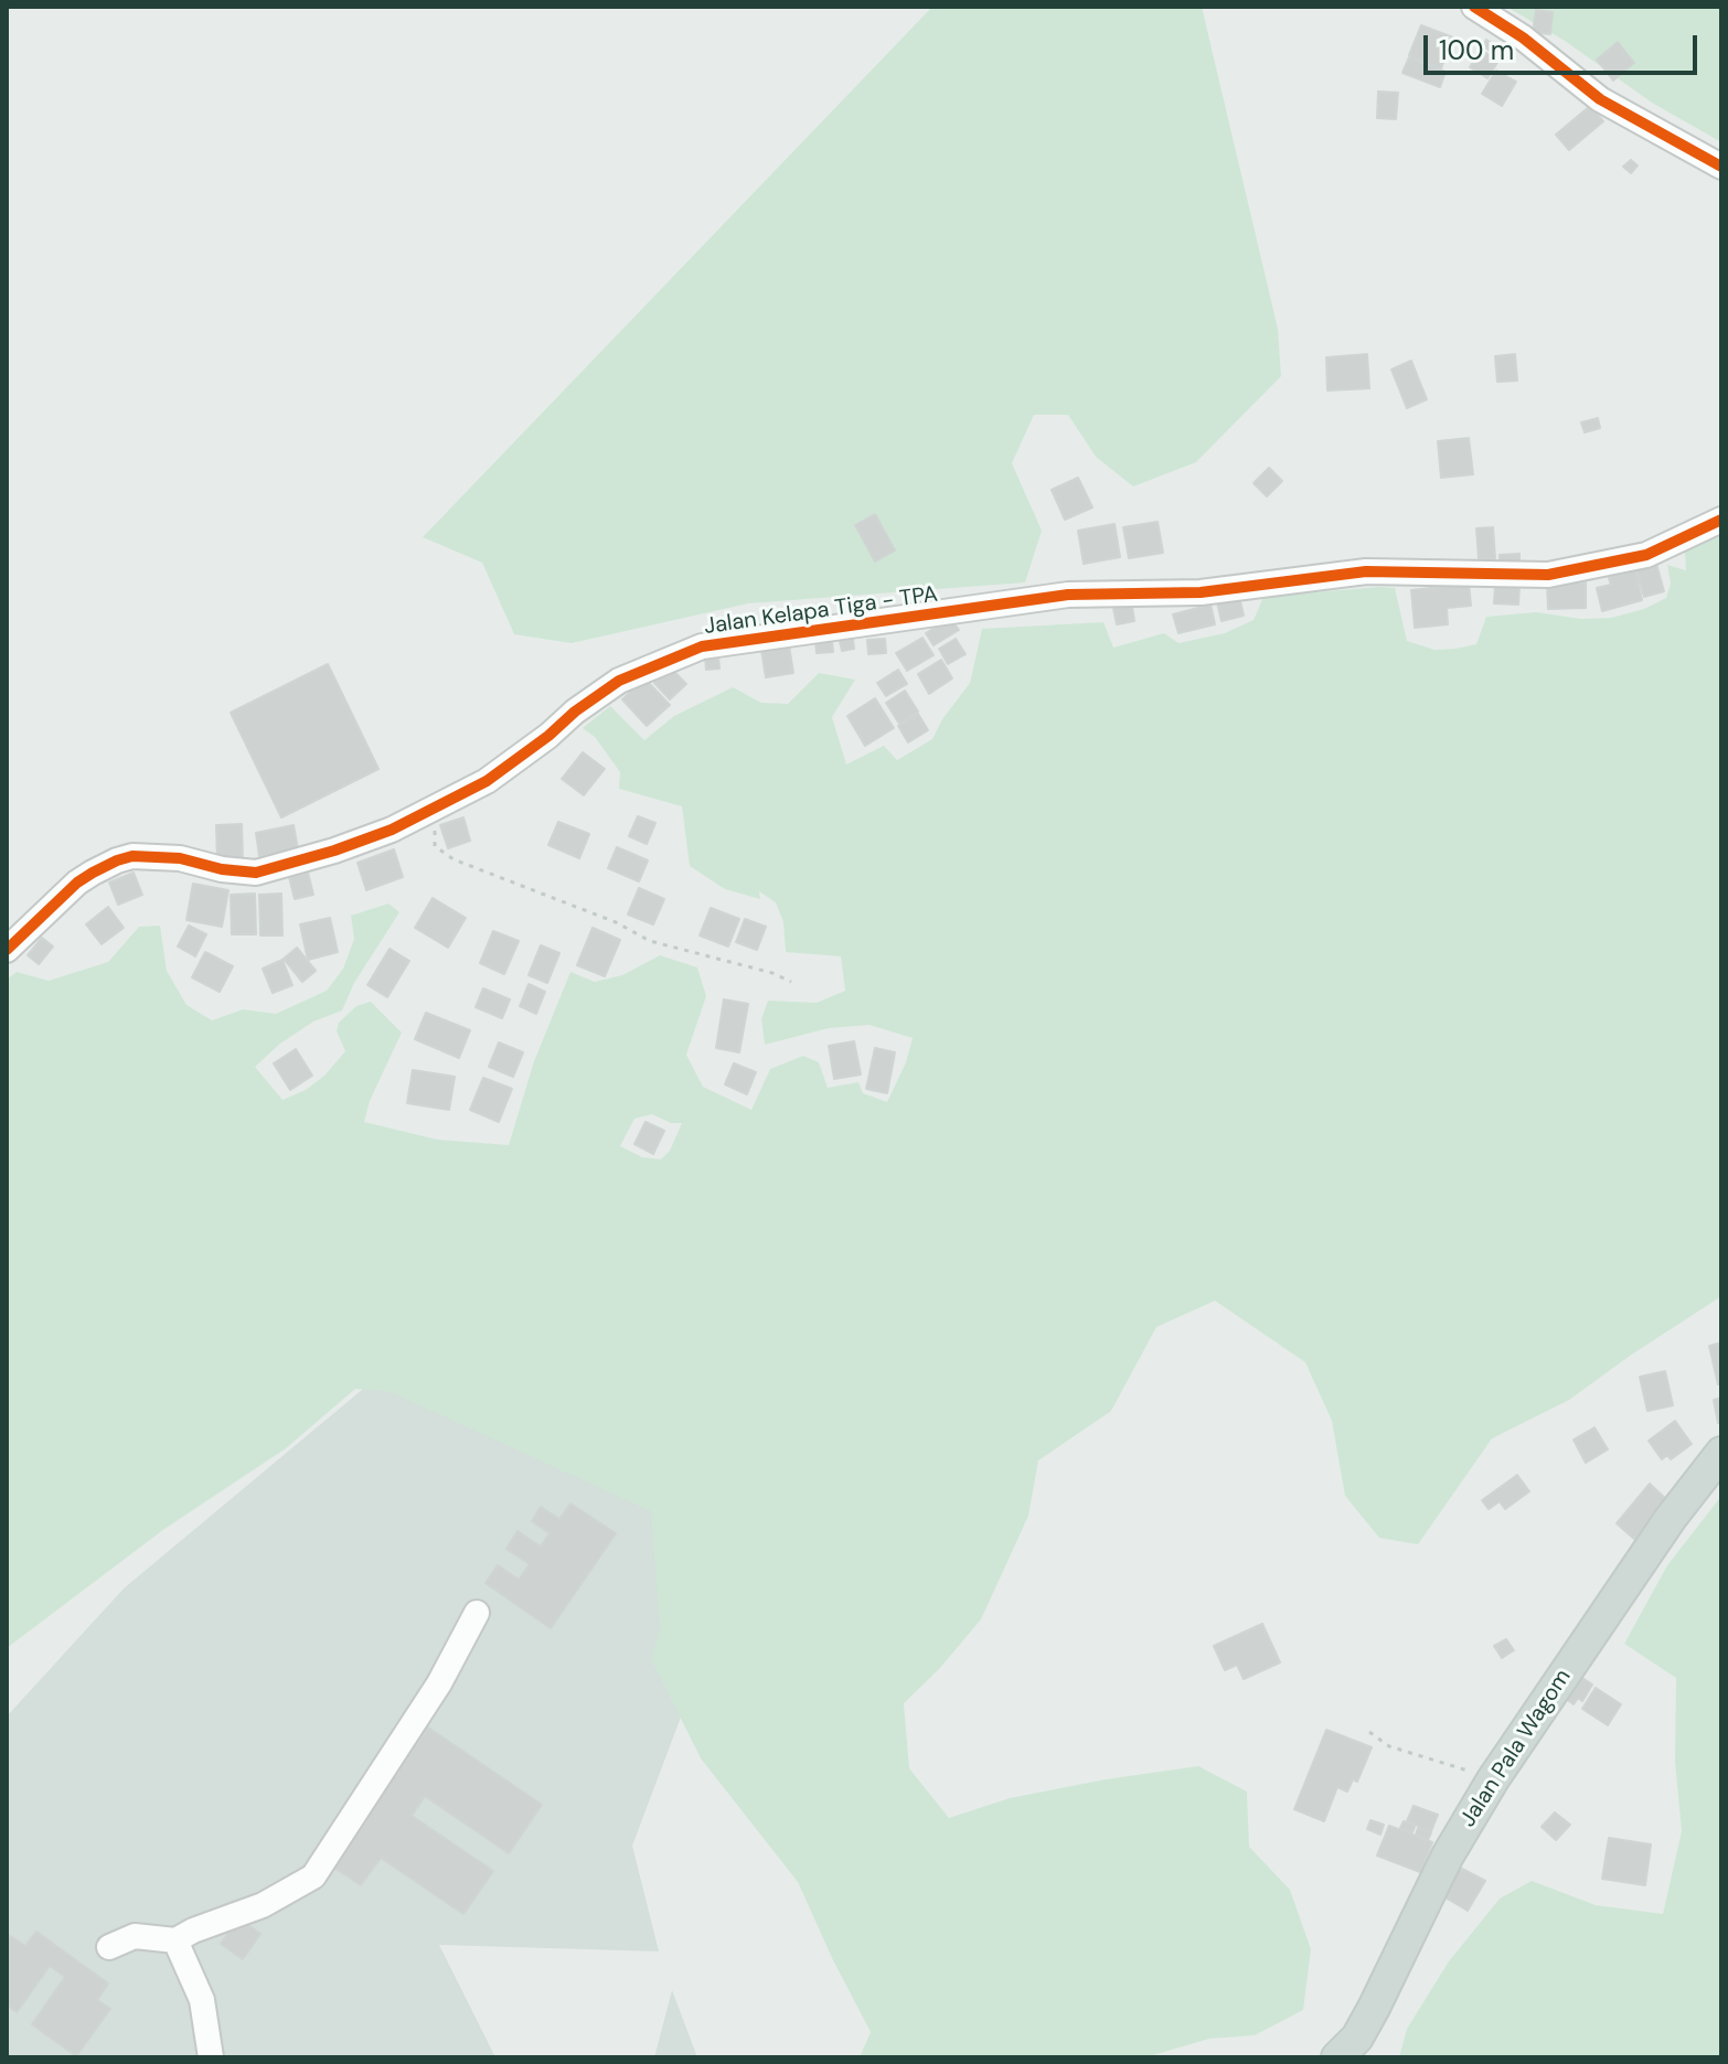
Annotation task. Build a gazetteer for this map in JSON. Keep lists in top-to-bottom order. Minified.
{"streets":{"main road":["Jalan Pala Wagom"],"street":["Jalan Kelapa Tiga - TPA"]},"scale_bar":"100 m"}
